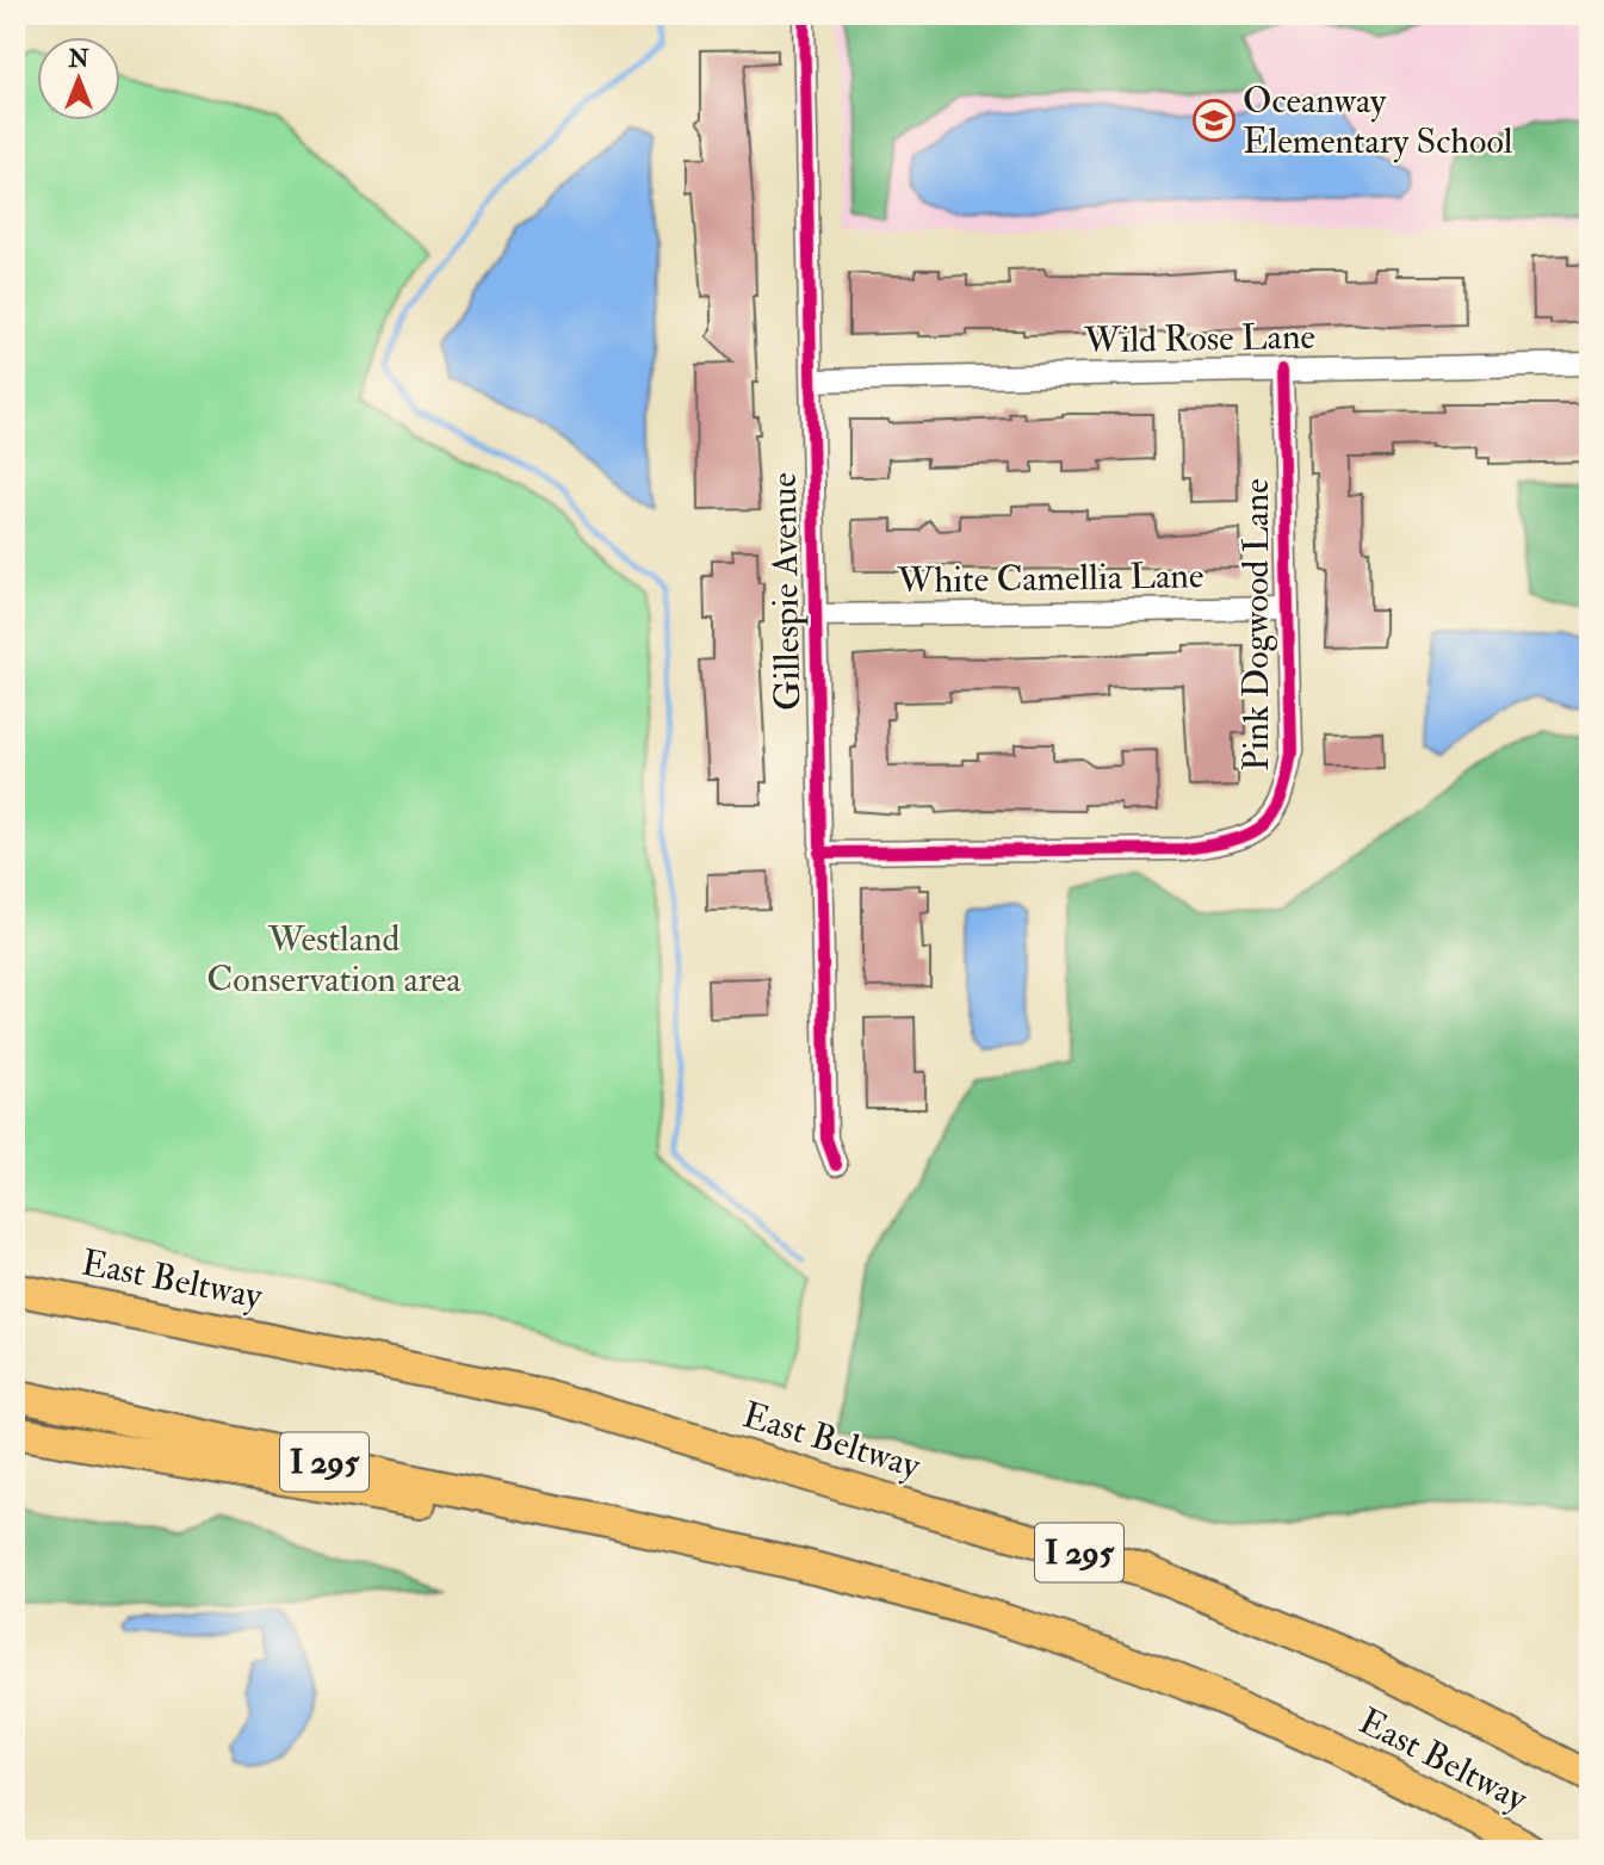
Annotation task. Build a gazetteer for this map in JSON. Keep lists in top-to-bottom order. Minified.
{"streets":{"highway":["East Beltway","I 295"],"street":["Wild Rose Lane","White Camellia Lane","Gillespie Avenue","Pink Dogwood Lane"]},"crossings":[["Wild Rose Lane","Gillespie Avenue"],["Wild Rose Lane","Pink Dogwood Lane"],["White Camellia Lane","Gillespie Avenue"],["White Camellia Lane","Pink Dogwood Lane"],["Gillespie Avenue","Pink Dogwood Lane"]],"parks":["Westland Conservation area"],"places":{"school or university":["Oceanway Elementary School"]},"north":"top"}
